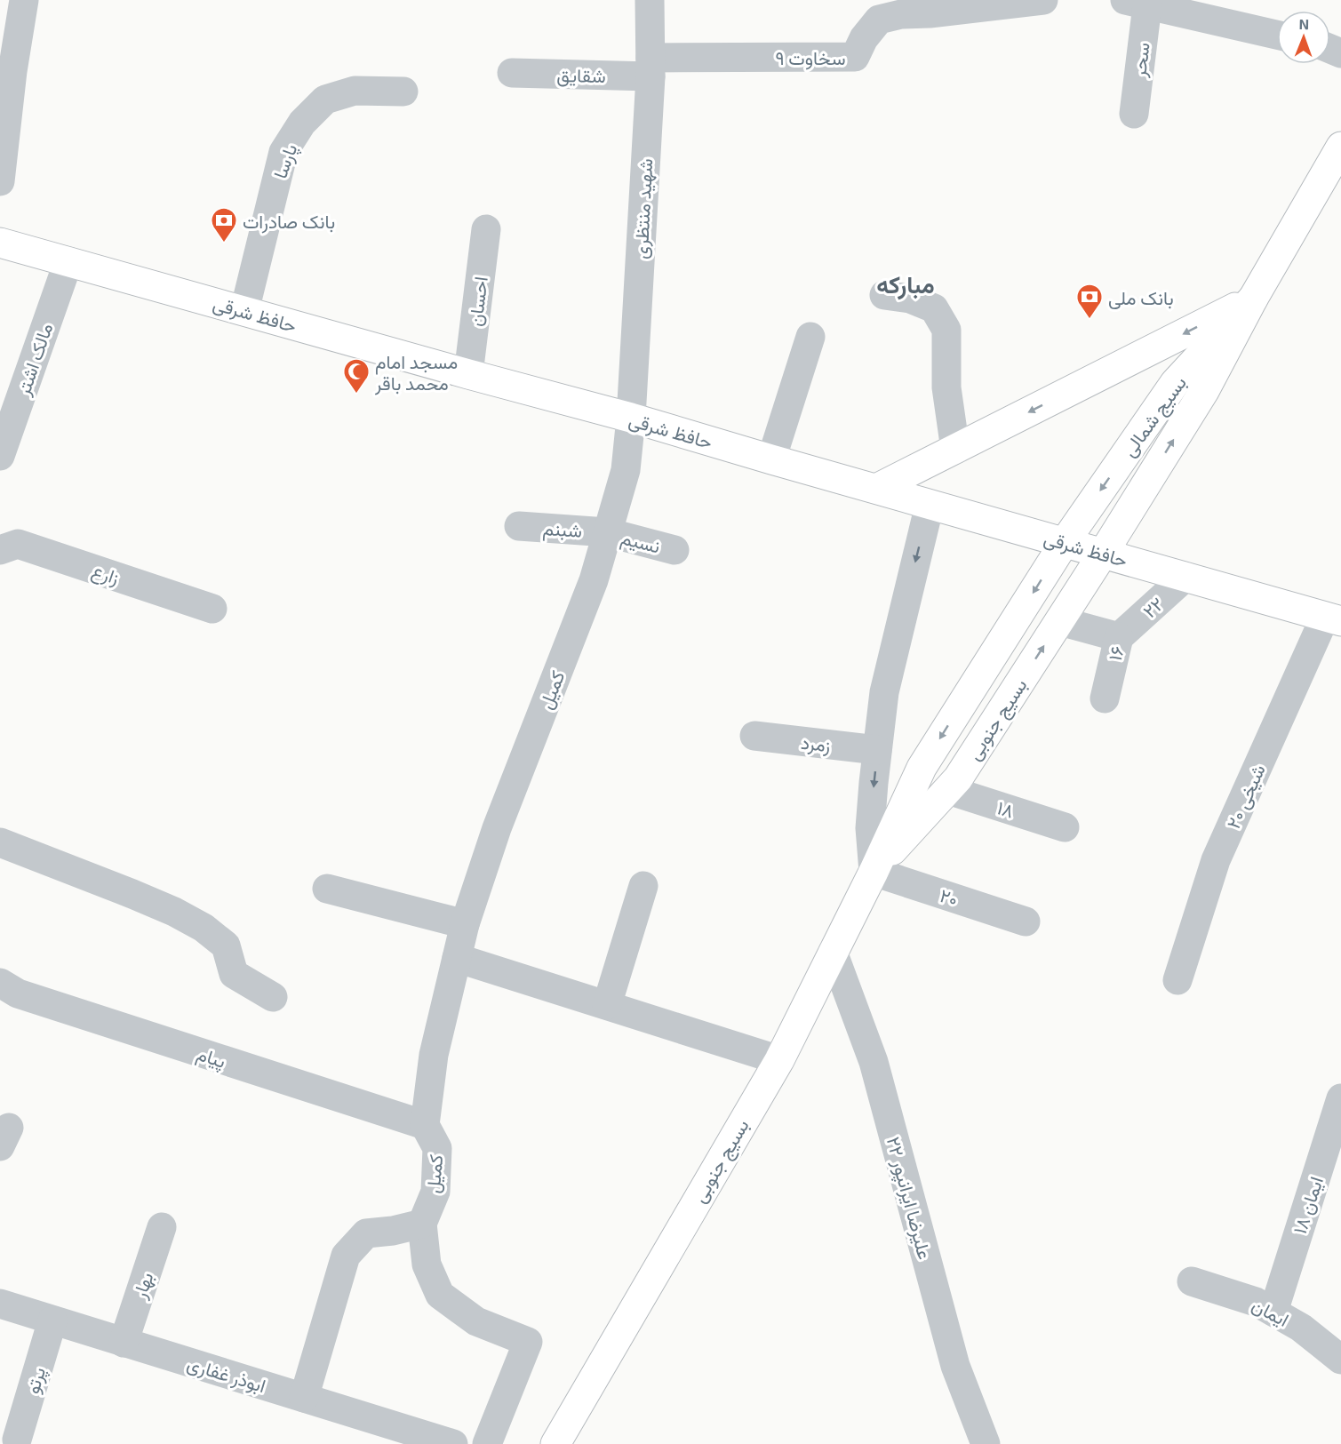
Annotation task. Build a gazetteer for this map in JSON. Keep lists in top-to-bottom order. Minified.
{"streets":{"main road":["حافظ شرقی","بسیج شمالی","بسیج جنوبی"],"street":["سخاوت ۹","سحر","شقایق","پارسا","شهید منتظری","احسان","مالک اشتر","شبنم","نسیم","زارع","۲۲","۱۶","کمیل","زمرد","شیخی ۲۰","۱۸","۲۰","پیام","علیرضا ایرانپور ۲۲","ایمان ۱۸","بهار","ایمان","ابوذر غفاری","پرتو"]},"crossings":[["سخاوت ۹","شقایق"],["سخاوت ۹","شهید منتظری"],["شقایق","شهید منتظری"],["پارسا","حافظ شرقی"],["شهید منتظری","حافظ شرقی"],["شهید منتظری","کمیل"],["احسان","حافظ شرقی"],["حافظ شرقی","مالک اشتر"],["حافظ شرقی","بسیج شمالی"],["حافظ شرقی","۲۲"],["حافظ شرقی","کمیل"],["حافظ شرقی","بسیج جنوبی"],["حافظ شرقی","شیخی ۲۰"],["بسیج شمالی","بسیج جنوبی"],["شبنم","نسیم"],["شبنم","کمیل"],["نسیم","کمیل"],["۲۲","۱۶"],["۱۶","بسیج جنوبی"],["کمیل","پیام"],["بسیج جنوبی","۱۸"],["بسیج جنوبی","۲۰"],["بسیج جنوبی","علیرضا ایرانپور ۲۲"],["ایمان ۱۸","ایمان"],["بهار","ابوذر غفاری"],["ابوذر غفاری","پرتو"]],"districts":["مبارکه"],"places":{"bank":["بانک صادرات","بانک ملی"],"mosque":["مسجد امام محمد باقر"]},"north":"top"}
